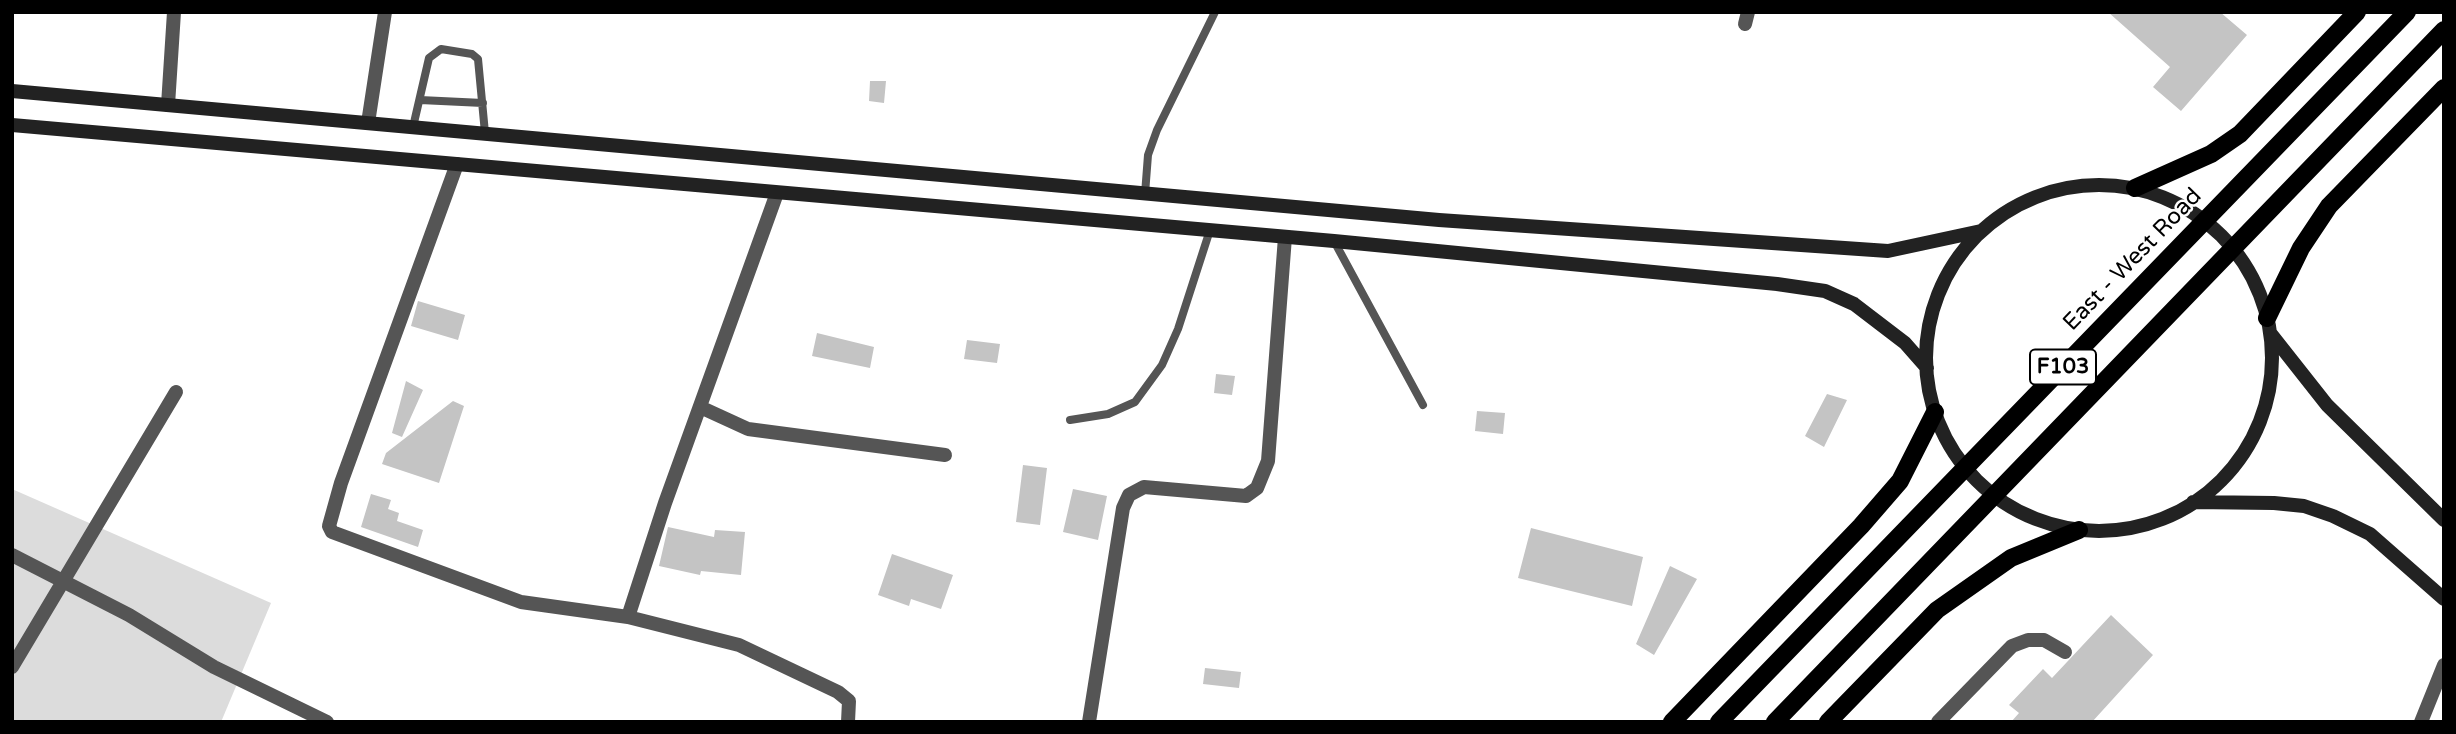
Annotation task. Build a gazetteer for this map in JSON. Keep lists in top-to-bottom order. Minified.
{"streets":{"main road":["East - West Road","F103"]}}
